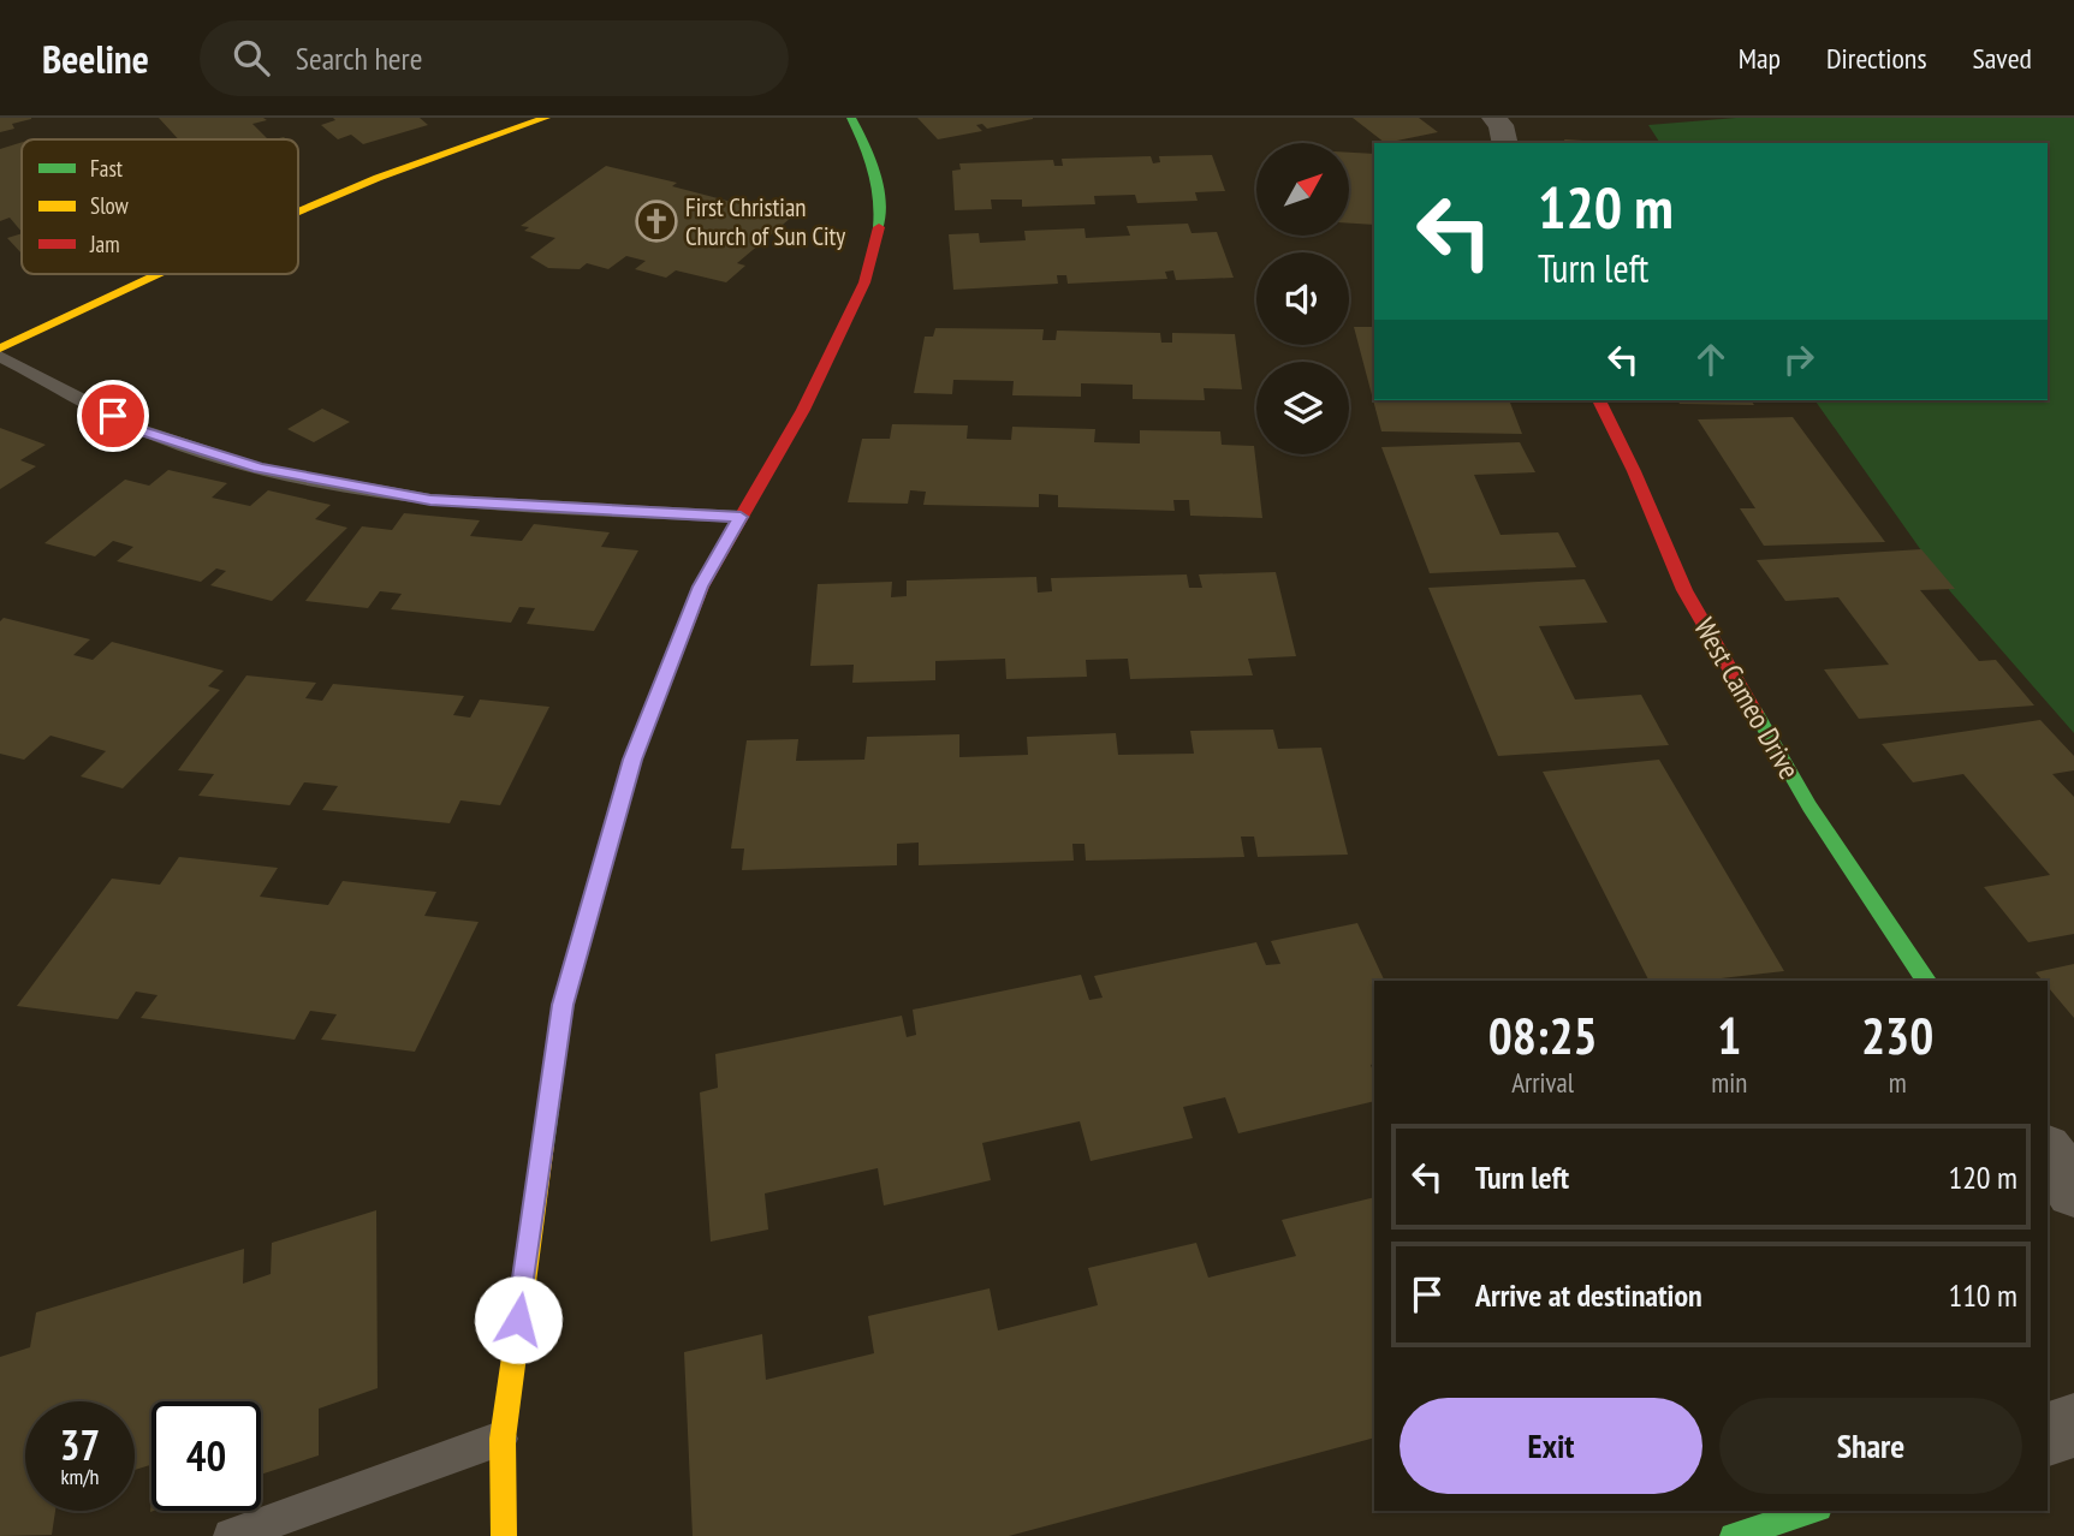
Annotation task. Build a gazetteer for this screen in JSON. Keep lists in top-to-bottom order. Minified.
{"streets":{"street":["West Cameo Drive"]},"places":{"church":["First Christian Church of Sun City"]},"legend":["Fast","Slow","Jam"],"north":"top right","page":{"header":"Beeline","search":"Search here","nav":["Map","Directions","Saved"],"turn":["120 m","Turn left"],"eta":["08:25","Arrival","1","min","230","m"],"list":[{"name":"Turn left","value":"120 m"},{"name":"Arrive at destination","value":"110 m"}],"buttons":["Exit","Share"],"speed":"37 km/h","limit":"40"}}
